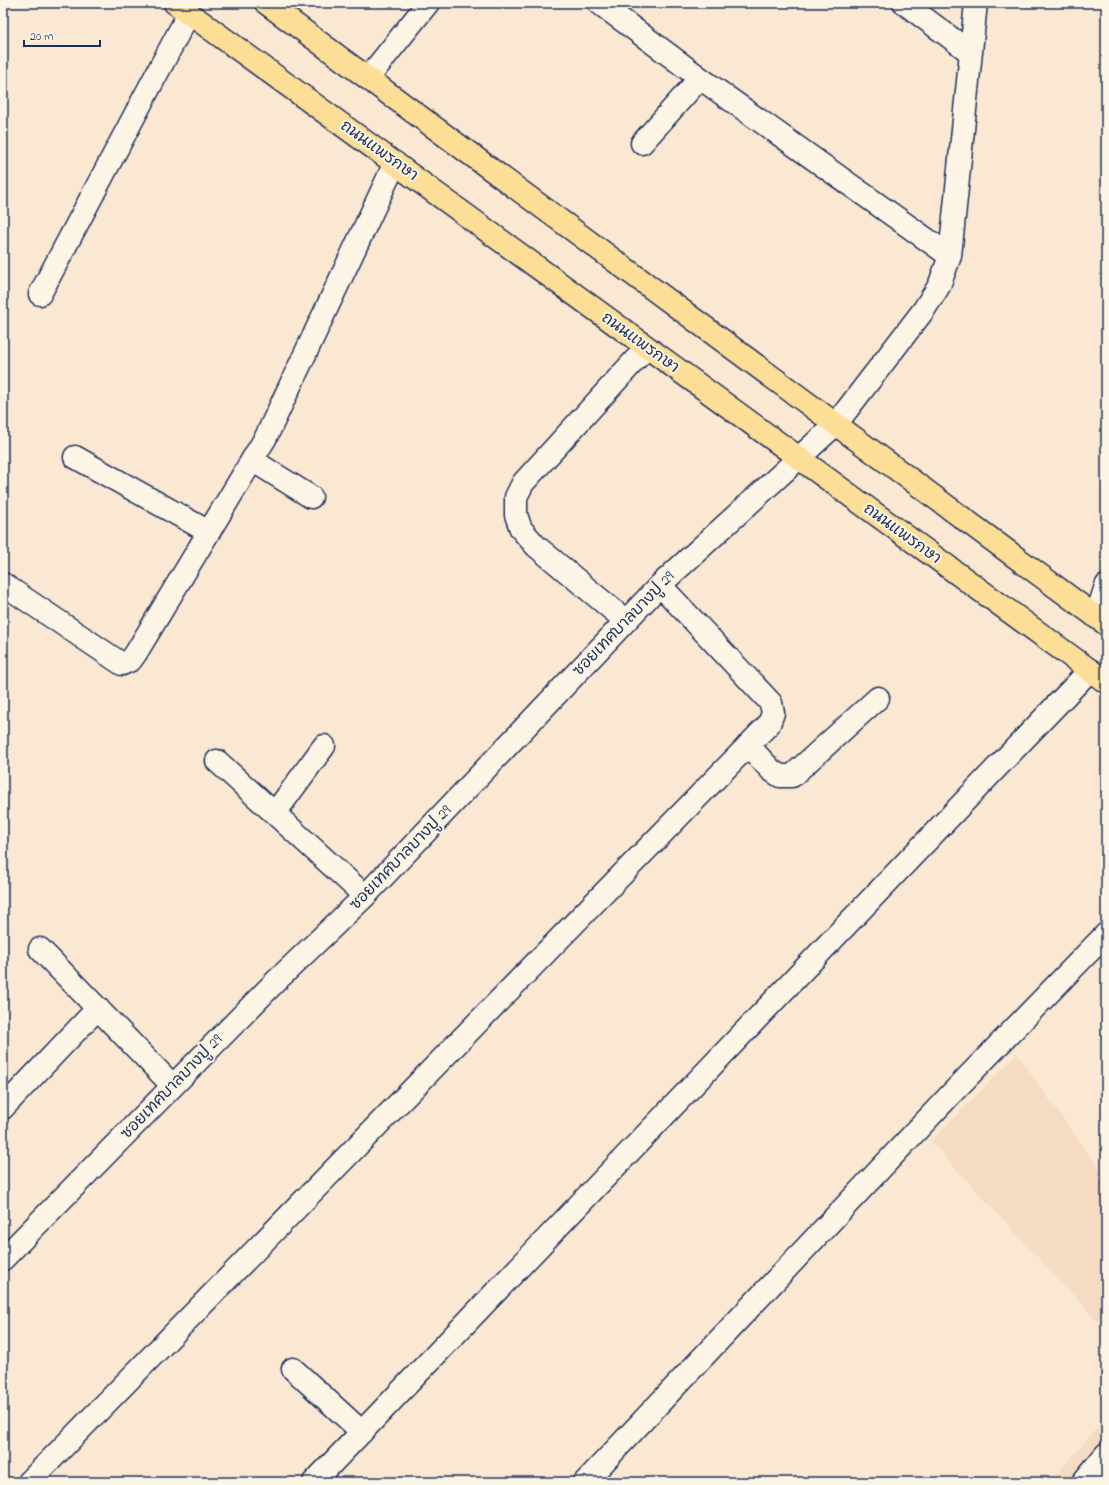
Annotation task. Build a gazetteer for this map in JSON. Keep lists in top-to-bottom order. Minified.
{"streets":{"main road":["ถนนแพรกษา"],"street":["ซอยเทศบาลบางปู 29"]},"crossings":[["ถนนแพรกษา","ซอยเทศบาลบางปู 29"]],"scale_bar":"20 m"}
